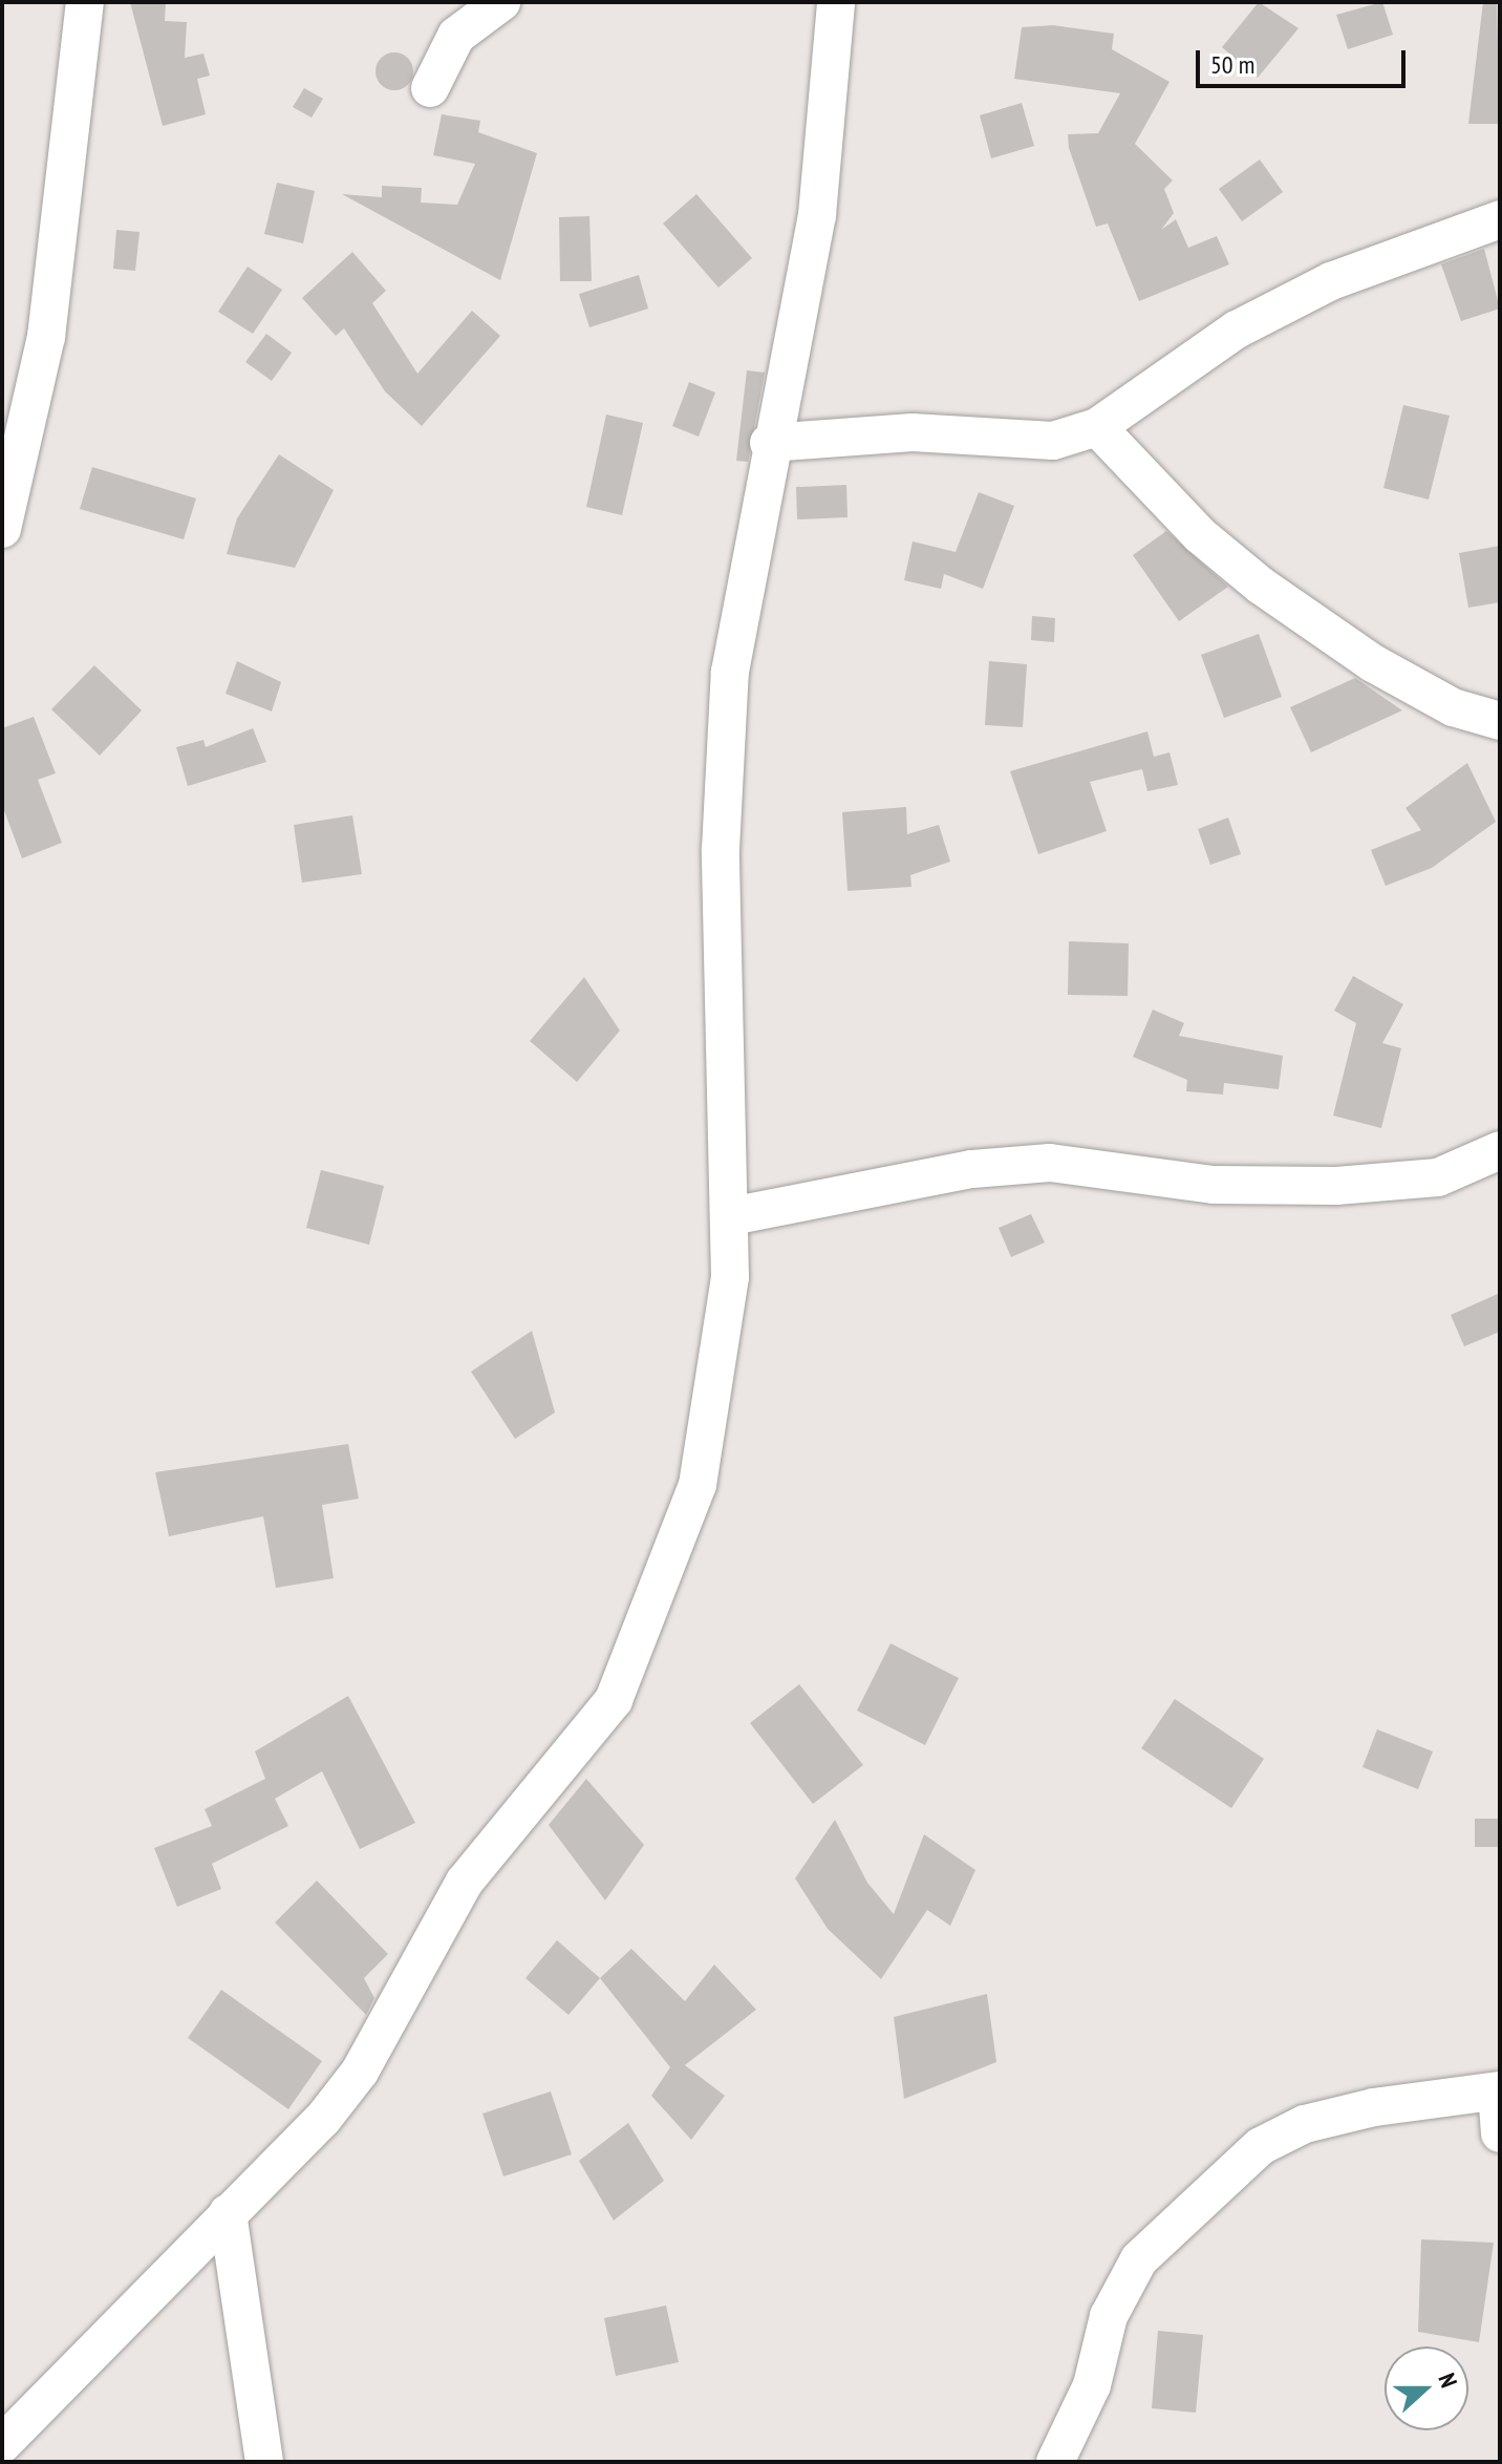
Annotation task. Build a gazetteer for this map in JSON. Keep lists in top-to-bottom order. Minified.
{"scale_bar":"50 m","north":"right"}
